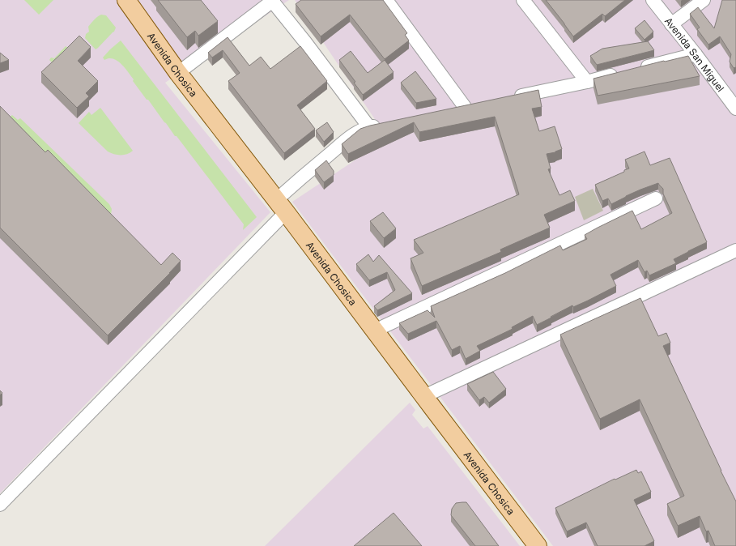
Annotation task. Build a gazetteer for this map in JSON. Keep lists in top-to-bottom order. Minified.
{"streets":{"main road":["Avenida Chosica"],"street":["Avenida San Miguel"]}}
